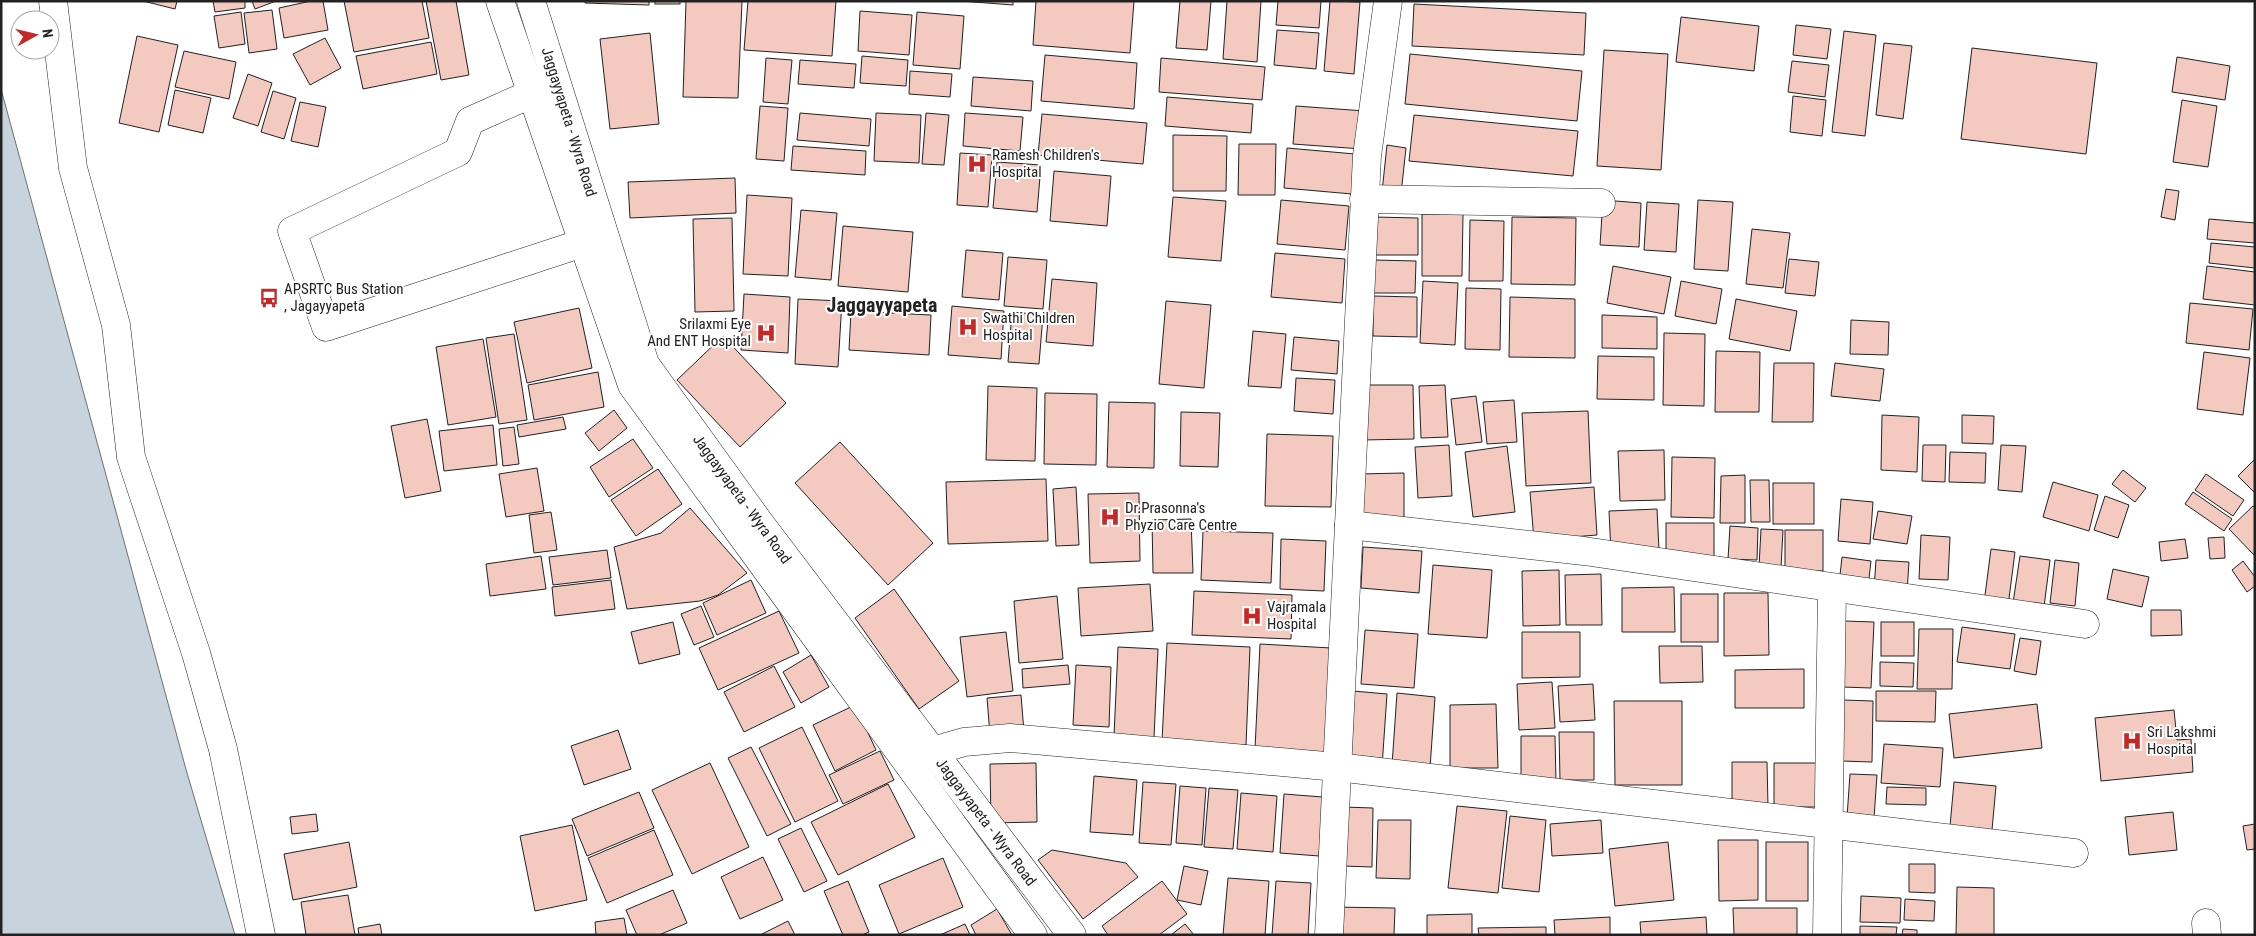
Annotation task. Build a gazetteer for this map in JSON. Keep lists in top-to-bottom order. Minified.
{"streets":{"street":["Jaggayyapeta - Wyra Road"]},"districts":["Jaggayyapeta"],"places":{"hospital":["Ramesh Children's Hospital","Swathi Children Hospital","Srilaxmi Eye And ENT Hospital","Dr.Prasonna's Phyzio Care Centre","Vajramala Hospital","Sri Lakshmi Hospital"],"bus stop":["APSRTC Bus Station , Jagayyapeta"]},"north":"right"}
